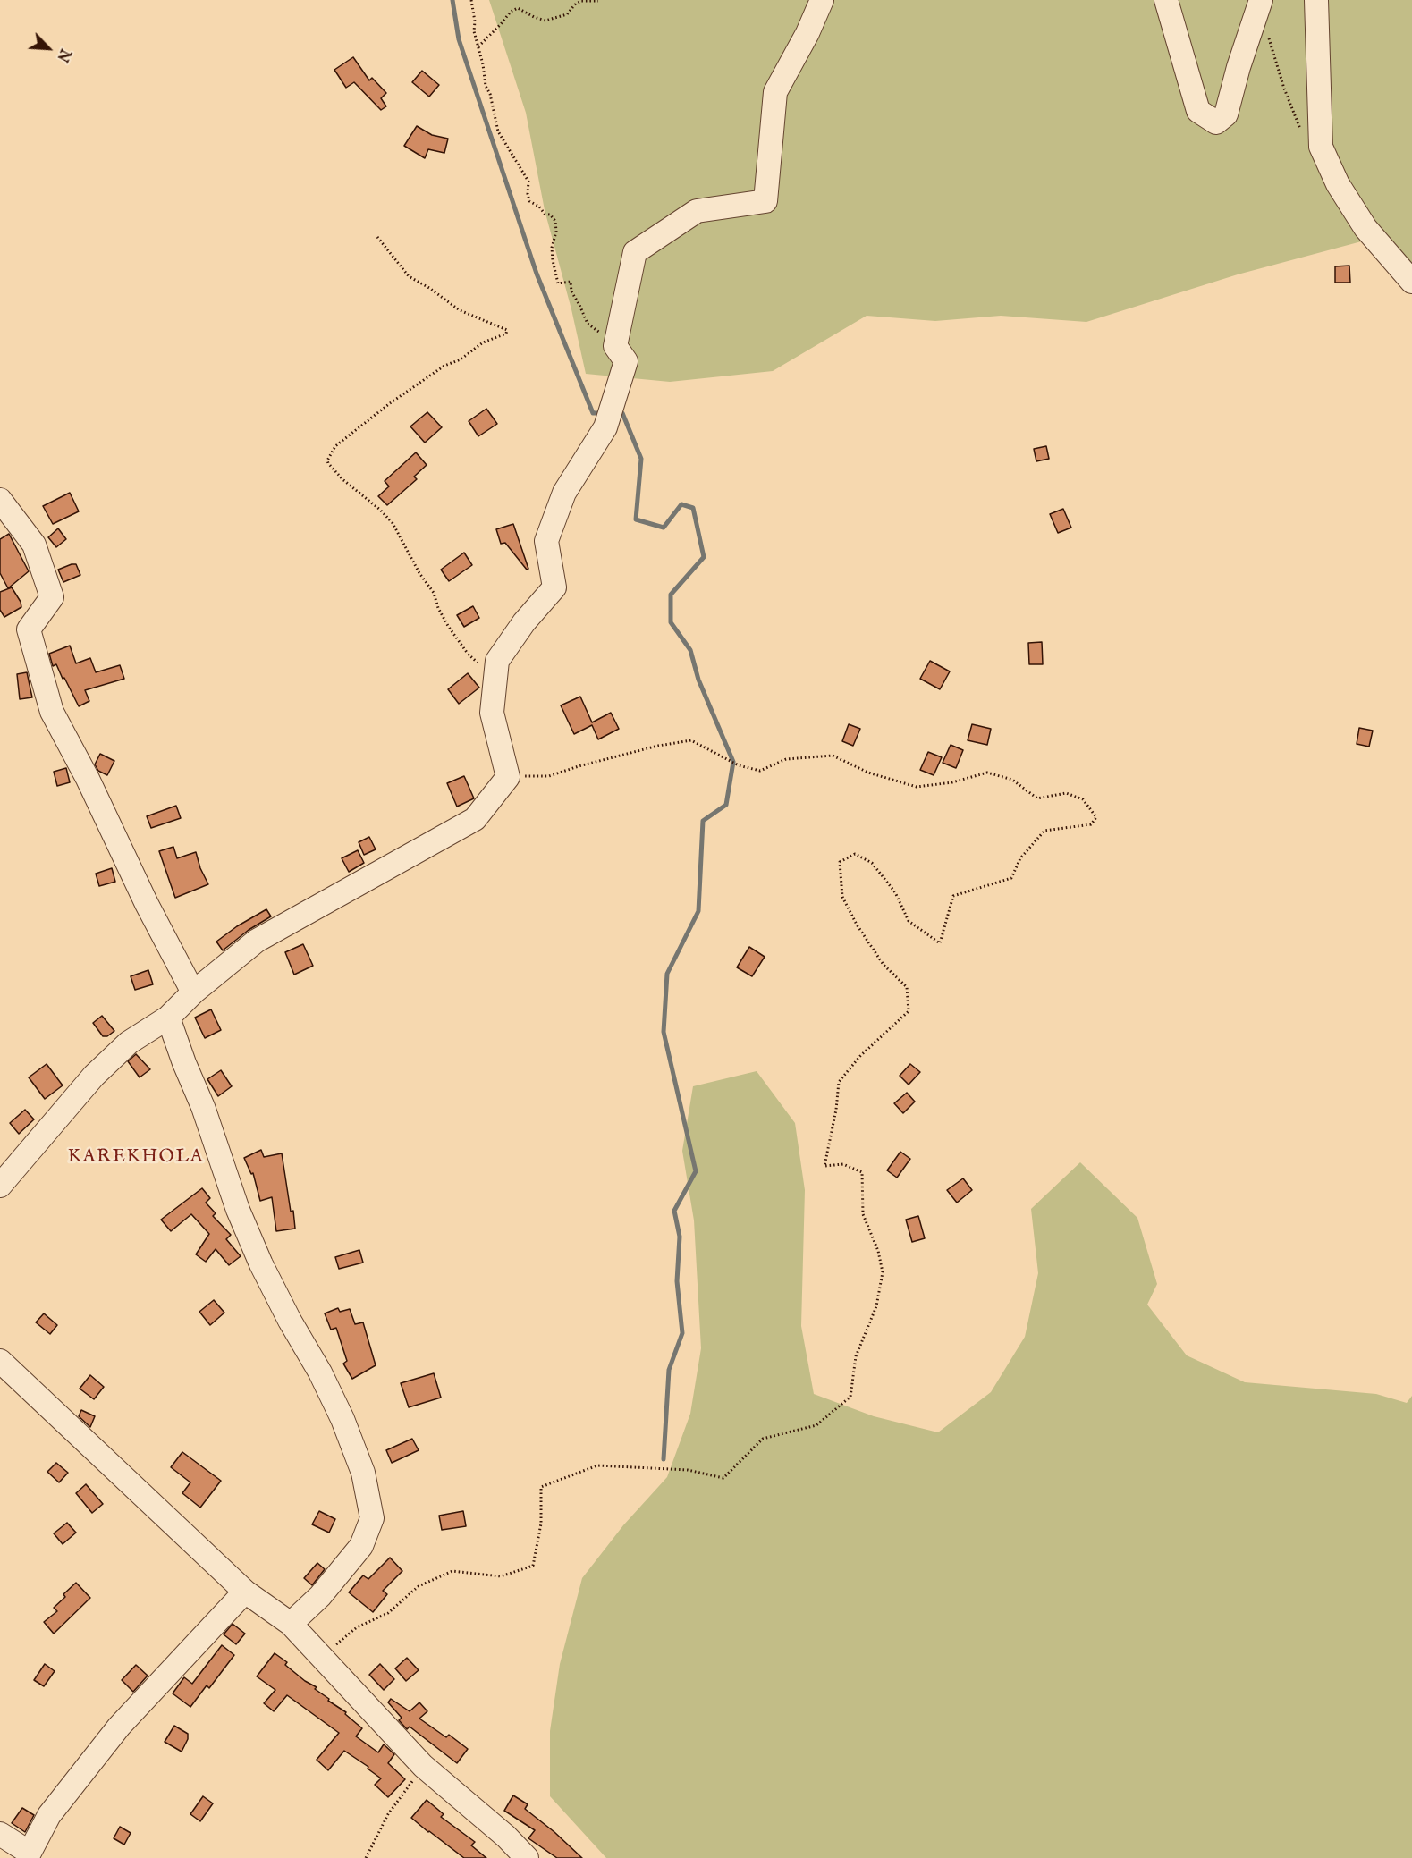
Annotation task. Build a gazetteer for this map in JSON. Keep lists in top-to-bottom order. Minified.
{"districts":["KAREKHOLA"],"north":"bottom right"}
